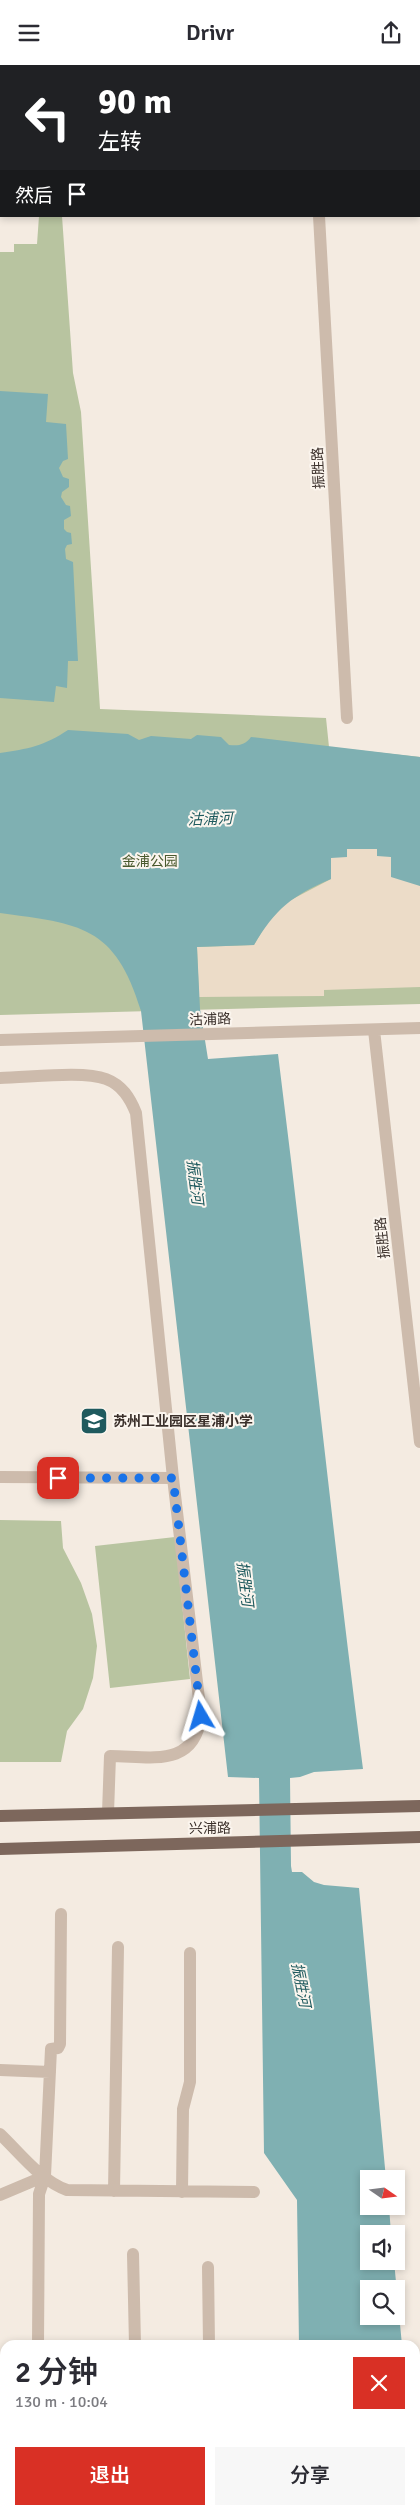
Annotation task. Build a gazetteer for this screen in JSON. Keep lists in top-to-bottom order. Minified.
{"streets":{"main road":["兴浦路"],"street":["振胜路","沽浦路"]},"crossings":[["振胜路","沽浦路"]],"water":["沽浦河","振胜河"],"parks":["金浦公园"],"places":{"school or university":["苏州工业园区星浦小学"]},"north":"right","page":{"header":"Drivr","turn":["90 m","左转"],"then":"然后","heading":["2 分钟","130 m · 10:04"],"buttons":["退出","分享"]}}
